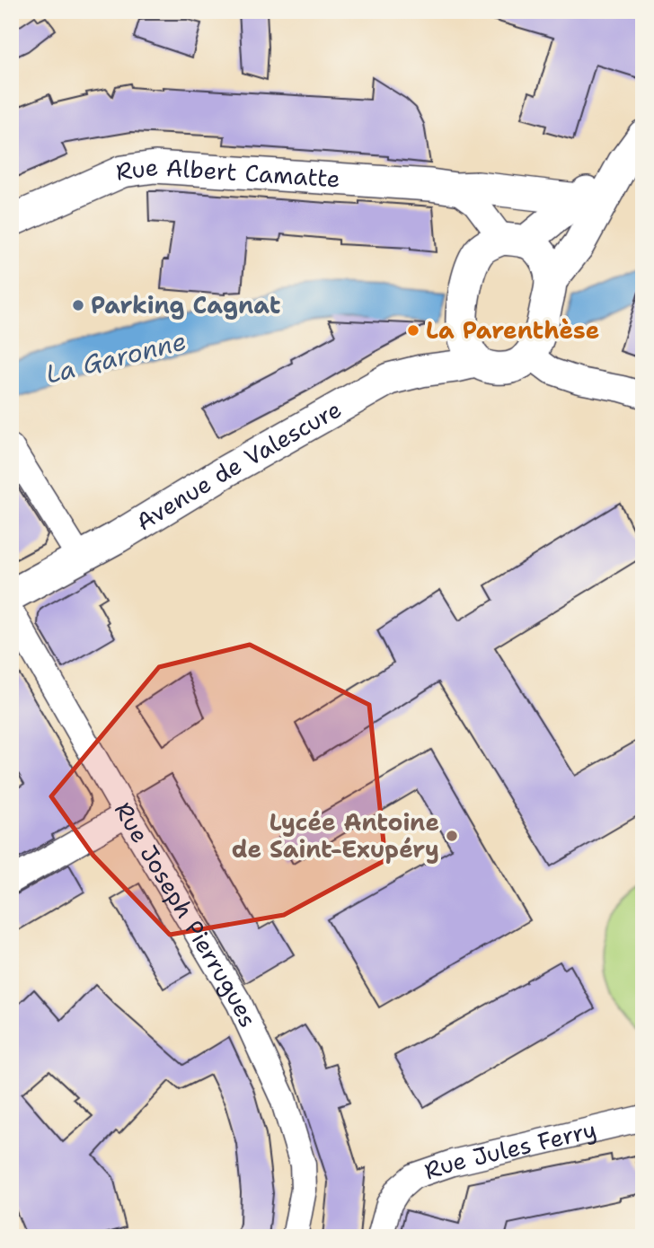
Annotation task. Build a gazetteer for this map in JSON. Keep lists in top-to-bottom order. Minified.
{"streets":{"main road":["Rue Albert Camatte","Avenue de Valescure"],"street":["Rue Joseph Pierrugues","Rue Jules Ferry"]},"water":["La Garonne"],"places":["Parking Cagnat","La Parenthèse","Lycée Antoine de Saint-Exupéry"]}
